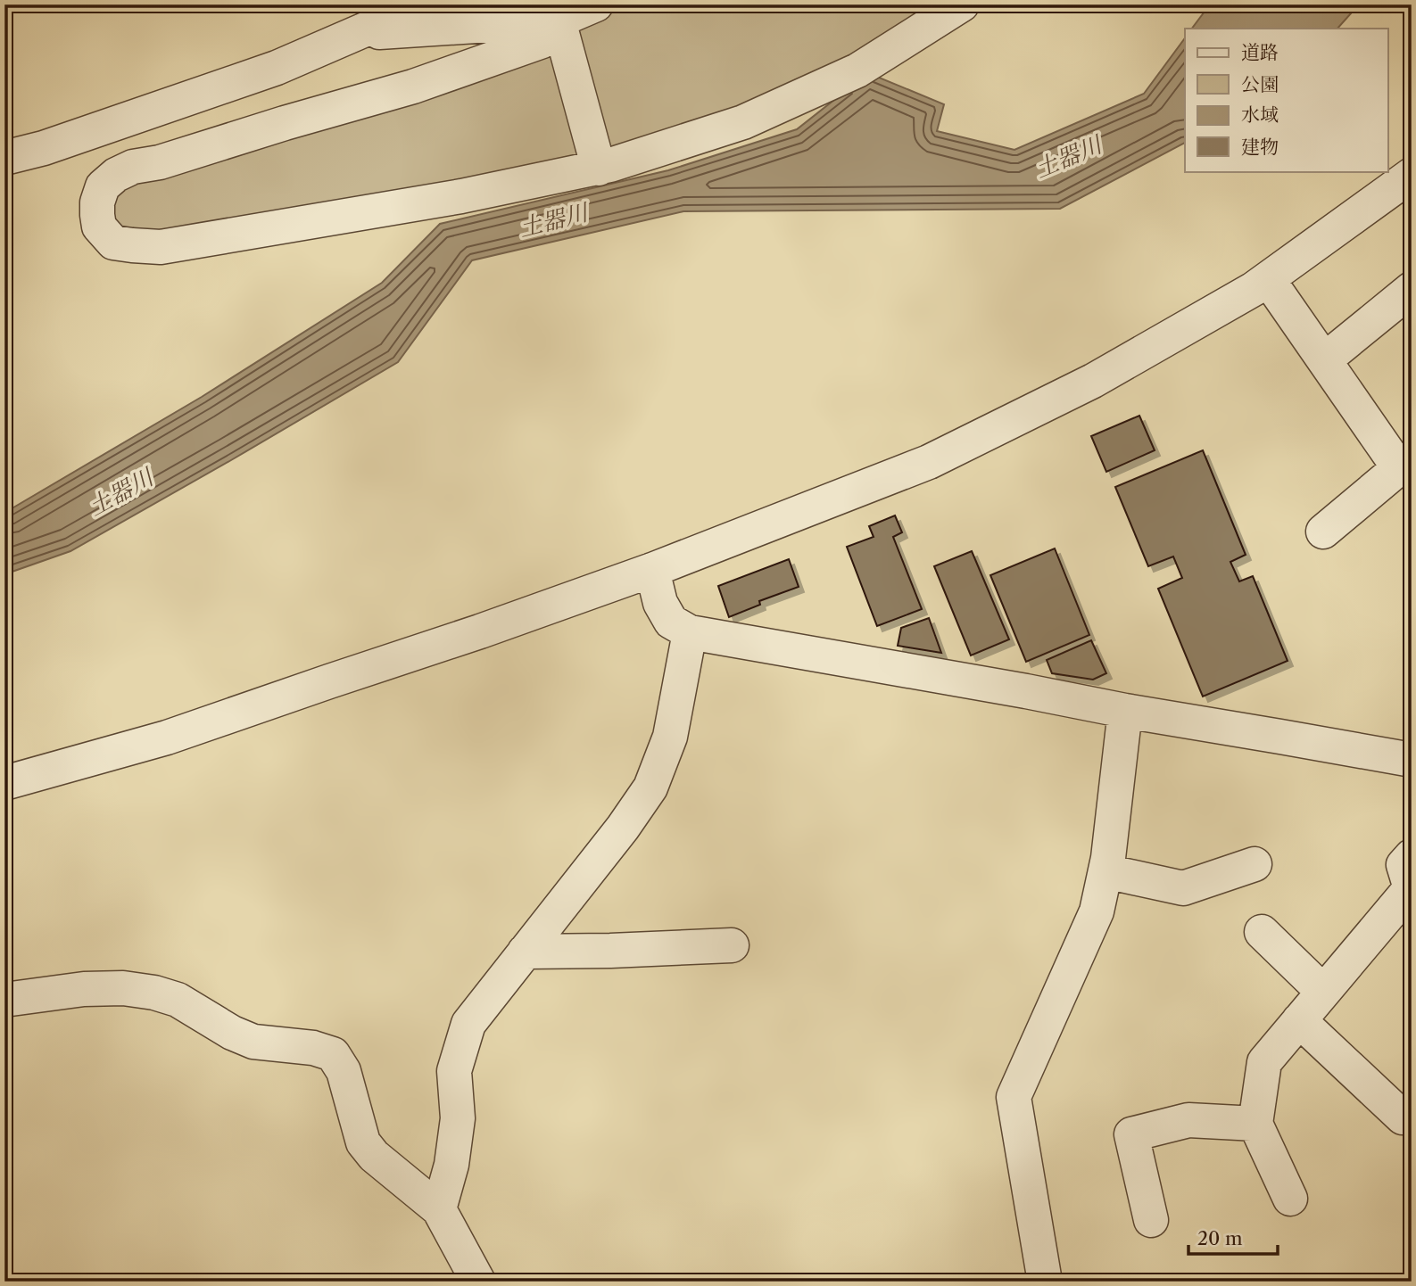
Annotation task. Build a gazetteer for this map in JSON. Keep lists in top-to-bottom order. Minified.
{"water":["土器川"],"legend":["道路","公園","水域","建物"],"scale_bar":"20 m"}
